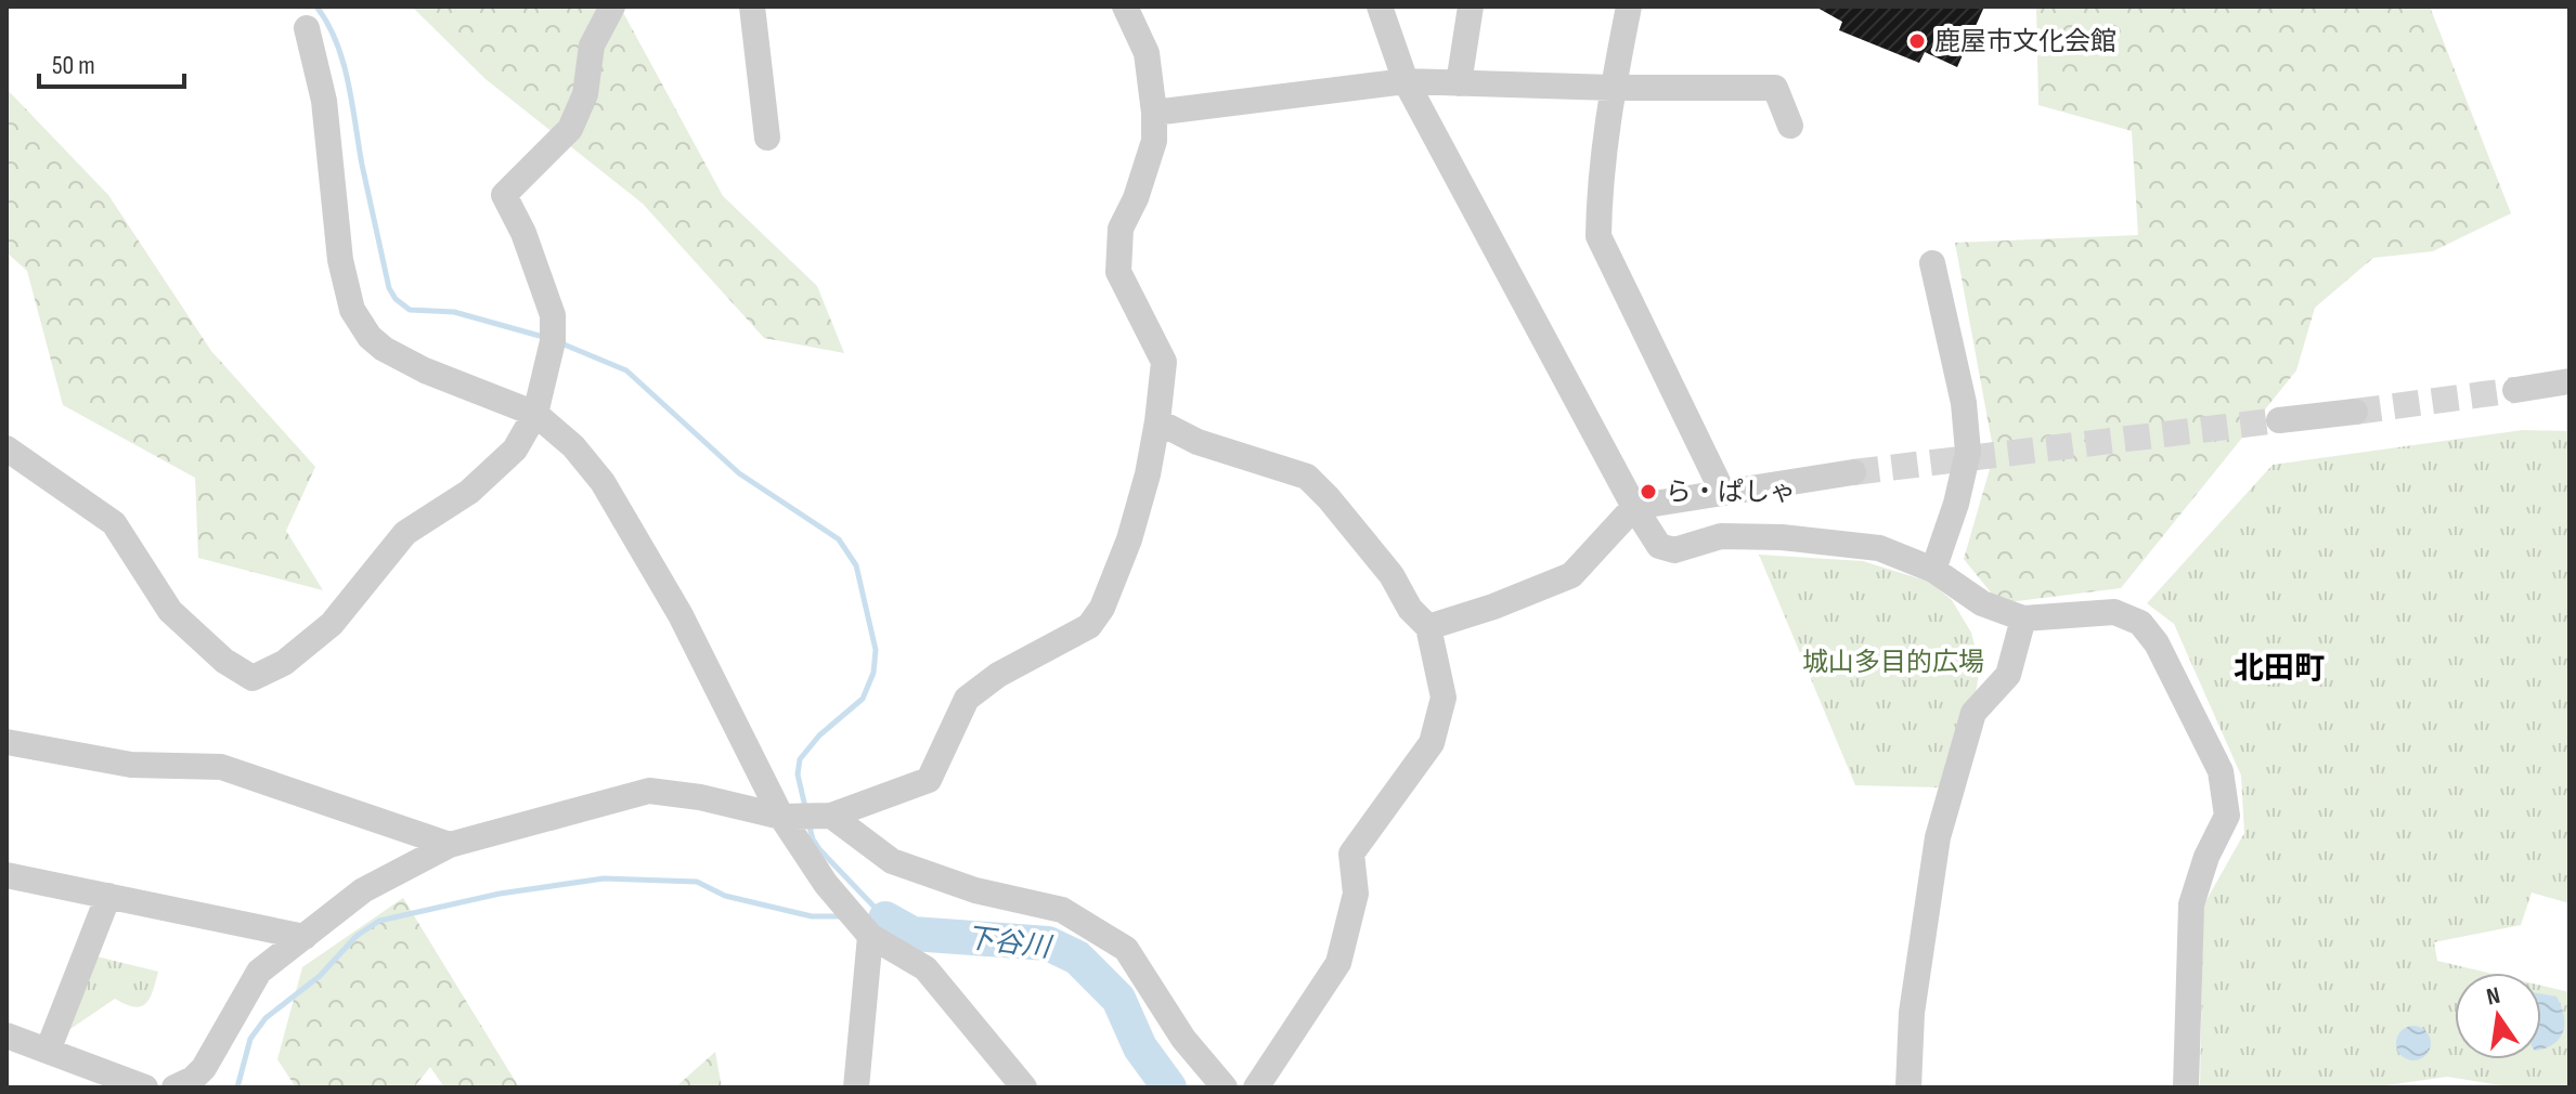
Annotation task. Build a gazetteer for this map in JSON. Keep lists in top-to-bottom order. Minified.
{"districts":["北田町"],"water":["下谷川"],"parks":["城山多目的広場"],"places":["鹿屋市文化会館","ら・ぱしゃ"],"scale_bar":"50 m","north":"top"}
